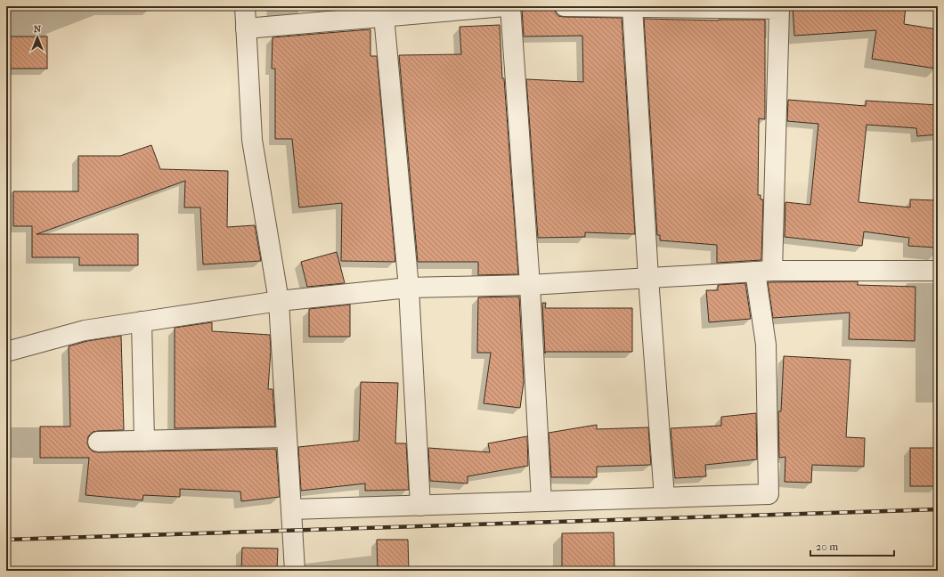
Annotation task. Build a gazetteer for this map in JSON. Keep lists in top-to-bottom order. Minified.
{"scale_bar":"20 m","north":"top"}
